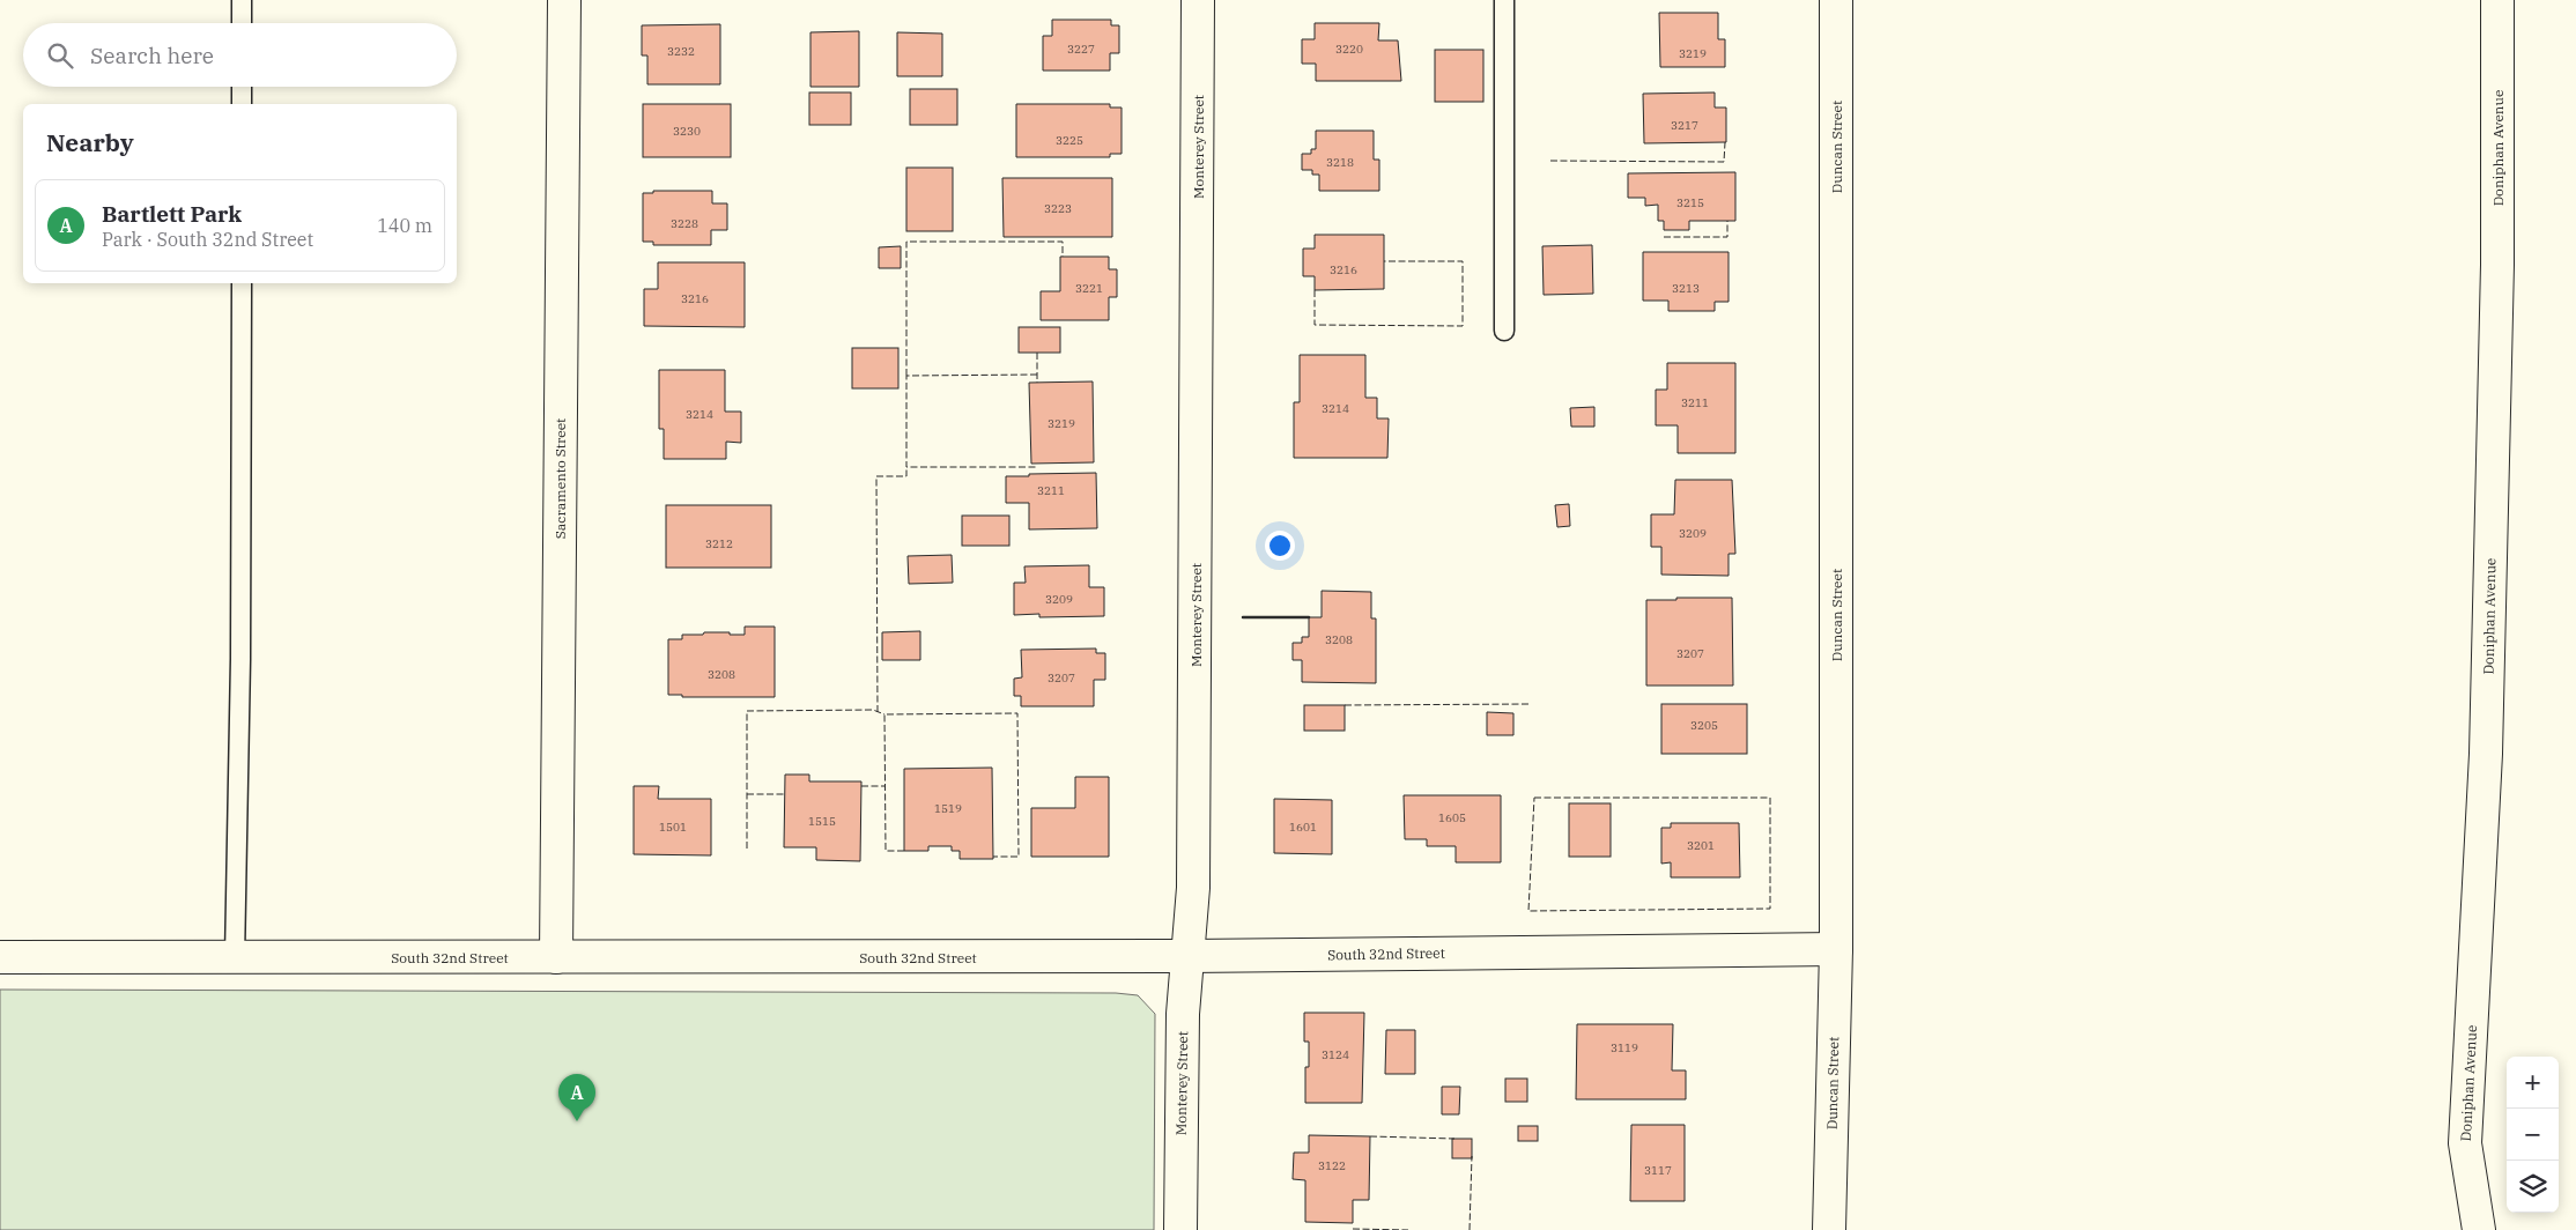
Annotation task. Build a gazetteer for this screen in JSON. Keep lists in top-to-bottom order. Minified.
{"streets":{"street":["Monterey Street","Duncan Street","Doniphan Avenue","Sacramento Street","South 32nd Street"]},"crossings":[["Monterey Street","South 32nd Street"],["Duncan Street","South 32nd Street"],["Sacramento Street","South 32nd Street"]],"house_numbers":["3227","3220","3232","3219","3217","3230","3225","3218","3215","3223","3228","3216","3221","3213","3216","3211","3214","3214","3219","3211","3209","3212","3209","3208","3207","3208","3207","3205","1519","1605","1515","1501","1601","3201","3119","3124","3122","3117"],"page":{"search":"Search here","heading":"Nearby","list":[{"mark":"A","name":"Bartlett Park","note":"Park · South 32nd Street","value":"140 m"}],"map_buttons":["+","−"],"pins":"A"}}
